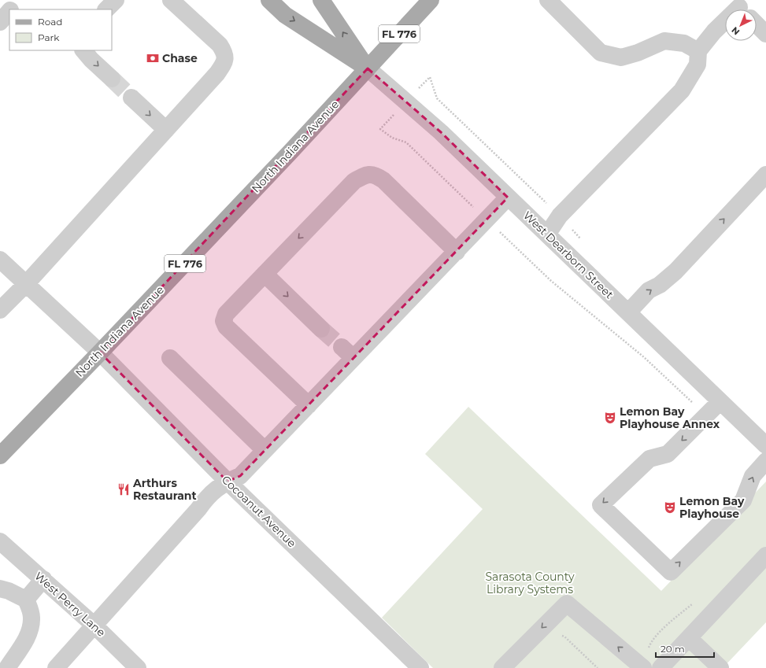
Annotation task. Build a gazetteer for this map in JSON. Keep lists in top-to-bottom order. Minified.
{"streets":{"main road":["FL 776","North Indiana Avenue"],"street":["West Dearborn Street","Cocoanut Avenue","West Perry Lane"]},"crossings":[["FL 776","North Indiana Avenue"],["FL 776","West Dearborn Street"],["North Indiana Avenue","West Dearborn Street"],["North Indiana Avenue","Cocoanut Avenue"]],"parks":["Sarasota County Library Systems"],"places":{"bank":["Chase"],"theatre":["Lemon Bay Playhouse Annex","Lemon Bay Playhouse"],"restaurant":["Arthurs Restaurant"]},"legend":["Road","Park"],"scale_bar":"20 m","north":"bottom left"}
